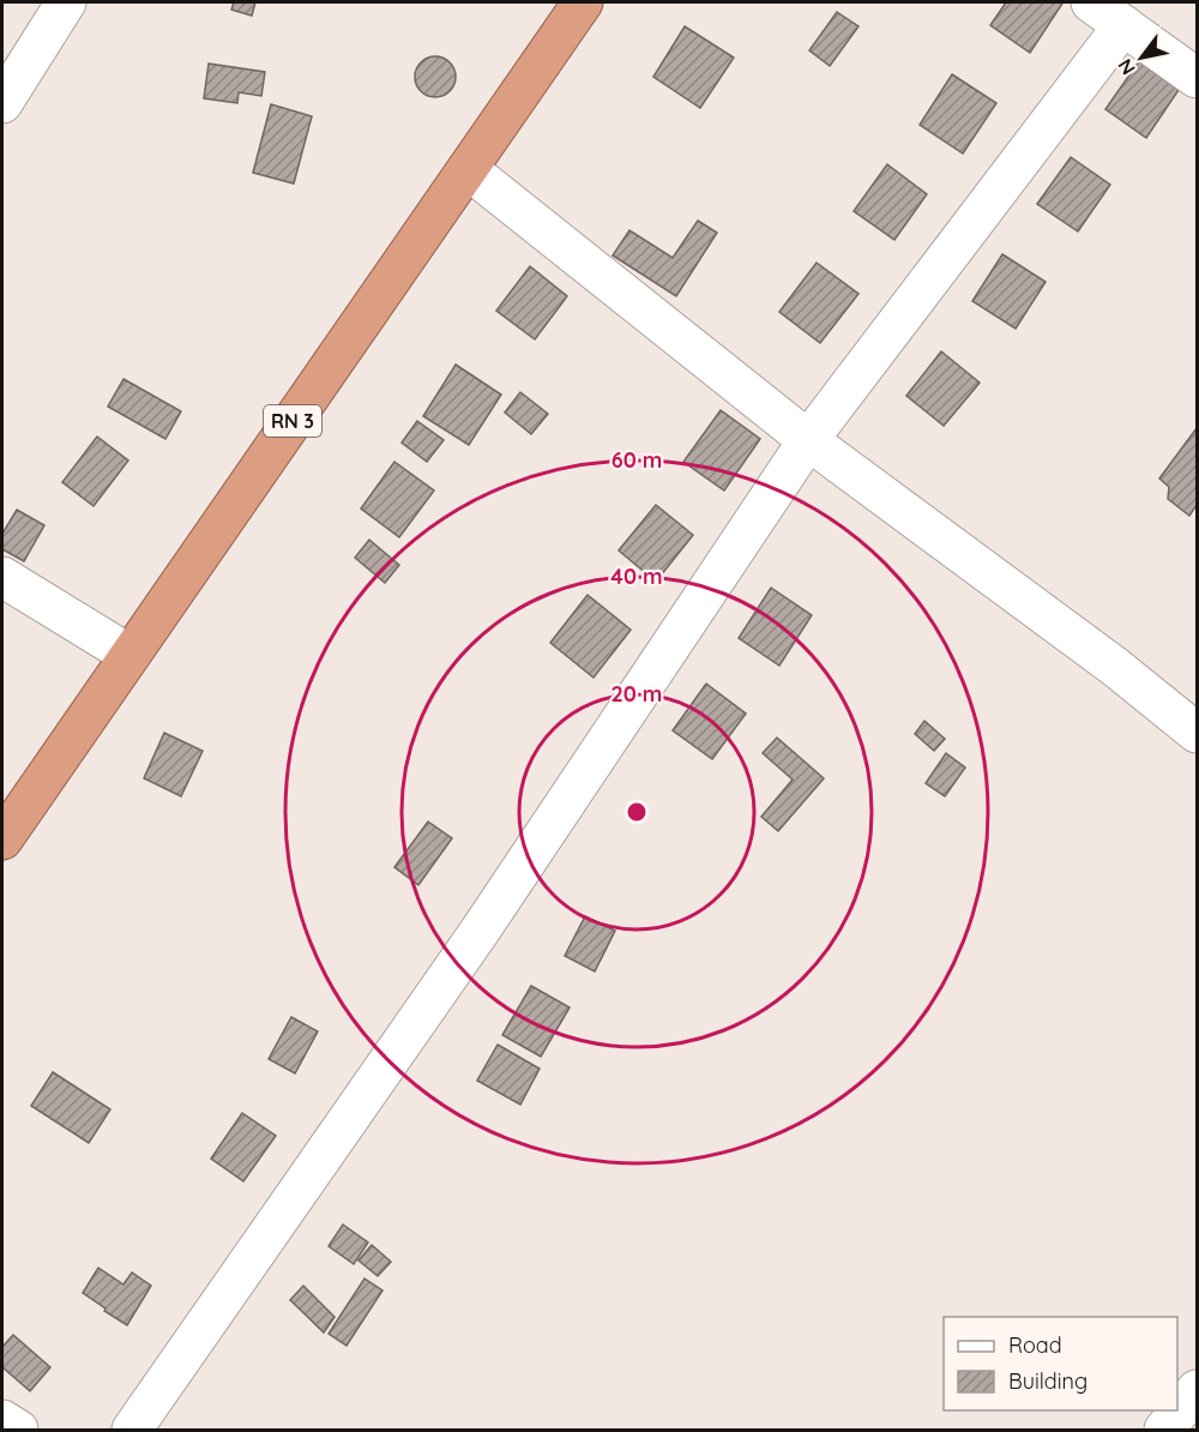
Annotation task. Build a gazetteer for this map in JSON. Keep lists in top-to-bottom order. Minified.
{"streets":{"highway":["RN 3"]},"legend":["Road","Building"],"north":"bottom left","rings":["60 m","40 m","20 m"]}
